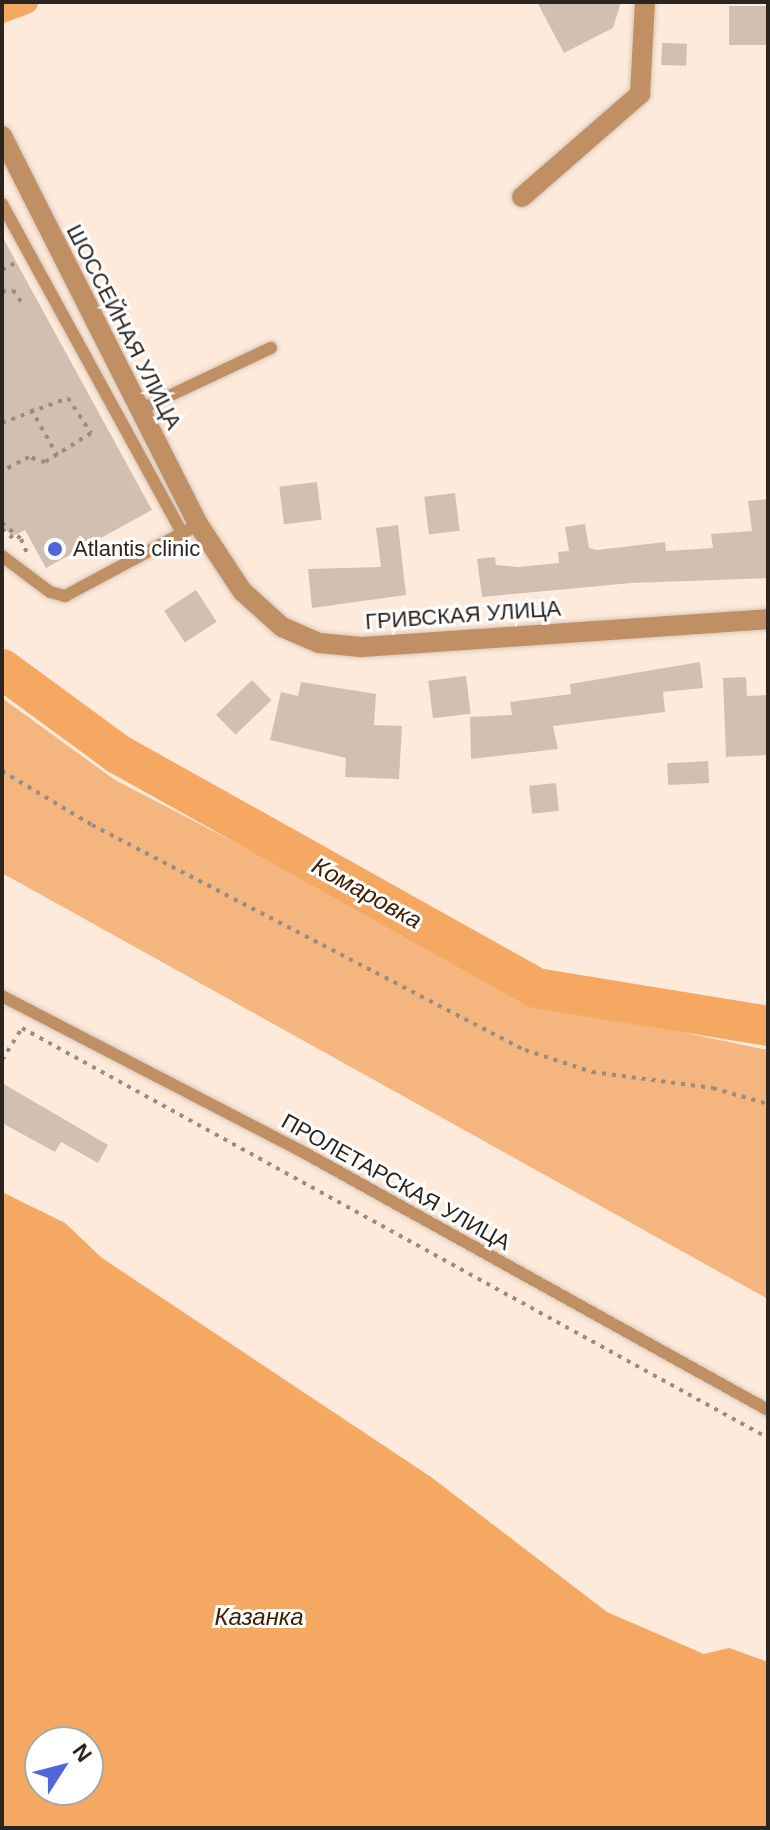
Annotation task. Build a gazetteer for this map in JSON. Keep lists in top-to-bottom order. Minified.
{"streets":{"street":["ШОССЕЙНАЯ УЛИЦА","ГРИВСКАЯ УЛИЦА"],"lane":["ПРОЛЕТАРСКАЯ УЛИЦА"]},"crossings":[["ШОССЕЙНАЯ УЛИЦА","ГРИВСКАЯ УЛИЦА"]],"water":["Комаровка","Казанка"],"places":["Atlantis clinic"],"north":"top right"}
